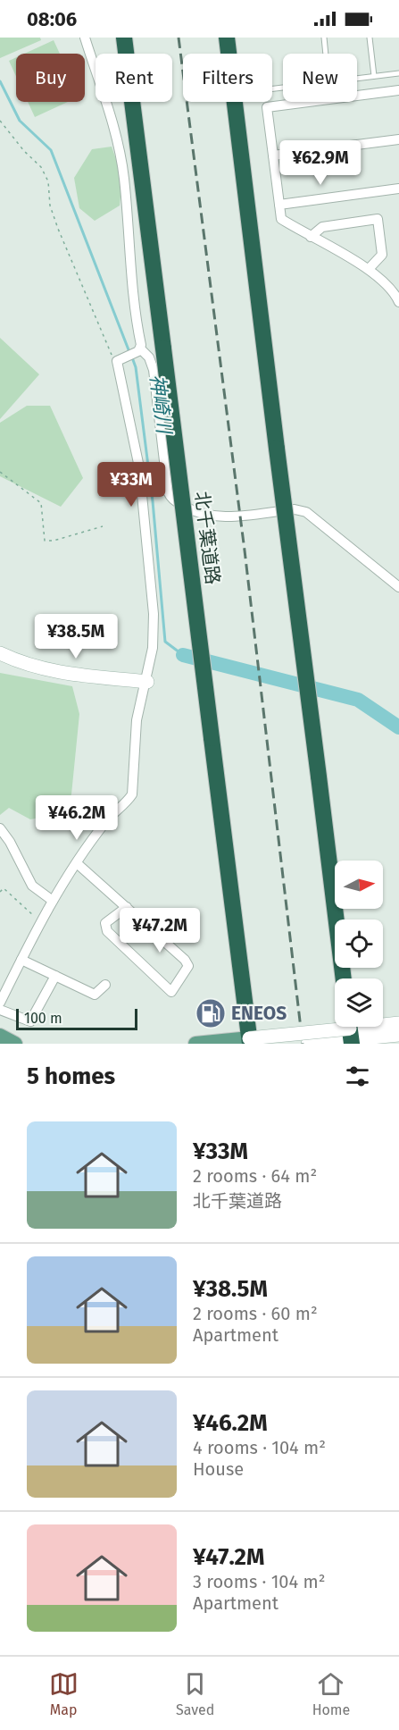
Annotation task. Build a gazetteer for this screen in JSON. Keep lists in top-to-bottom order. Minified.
{"streets":{"highway":["北千葉道路"]},"water":["神崎川"],"places":{"fuel station":["ENEOS"]},"scale_bar":"100 m","north":"right","page":{"status":"08:06","chip":["Buy","Rent","Filters","New"],"price":["¥62.9M","¥33M","¥38.5M","¥46.2M","¥47.2M"],"scale":"100 m","heading":"5 homes","list":[{"name":"¥33M","note":"2 rooms · 64 m² · 北千葉道路"},{"name":"¥38.5M","note":"2 rooms · 60 m² · Apartment"},{"name":"¥46.2M","note":"4 rooms · 104 m² · House"},{"name":"¥47.2M","note":"3 rooms · 104 m² · Apartment"}],"tabs":["Map","Saved","Home"]}}
